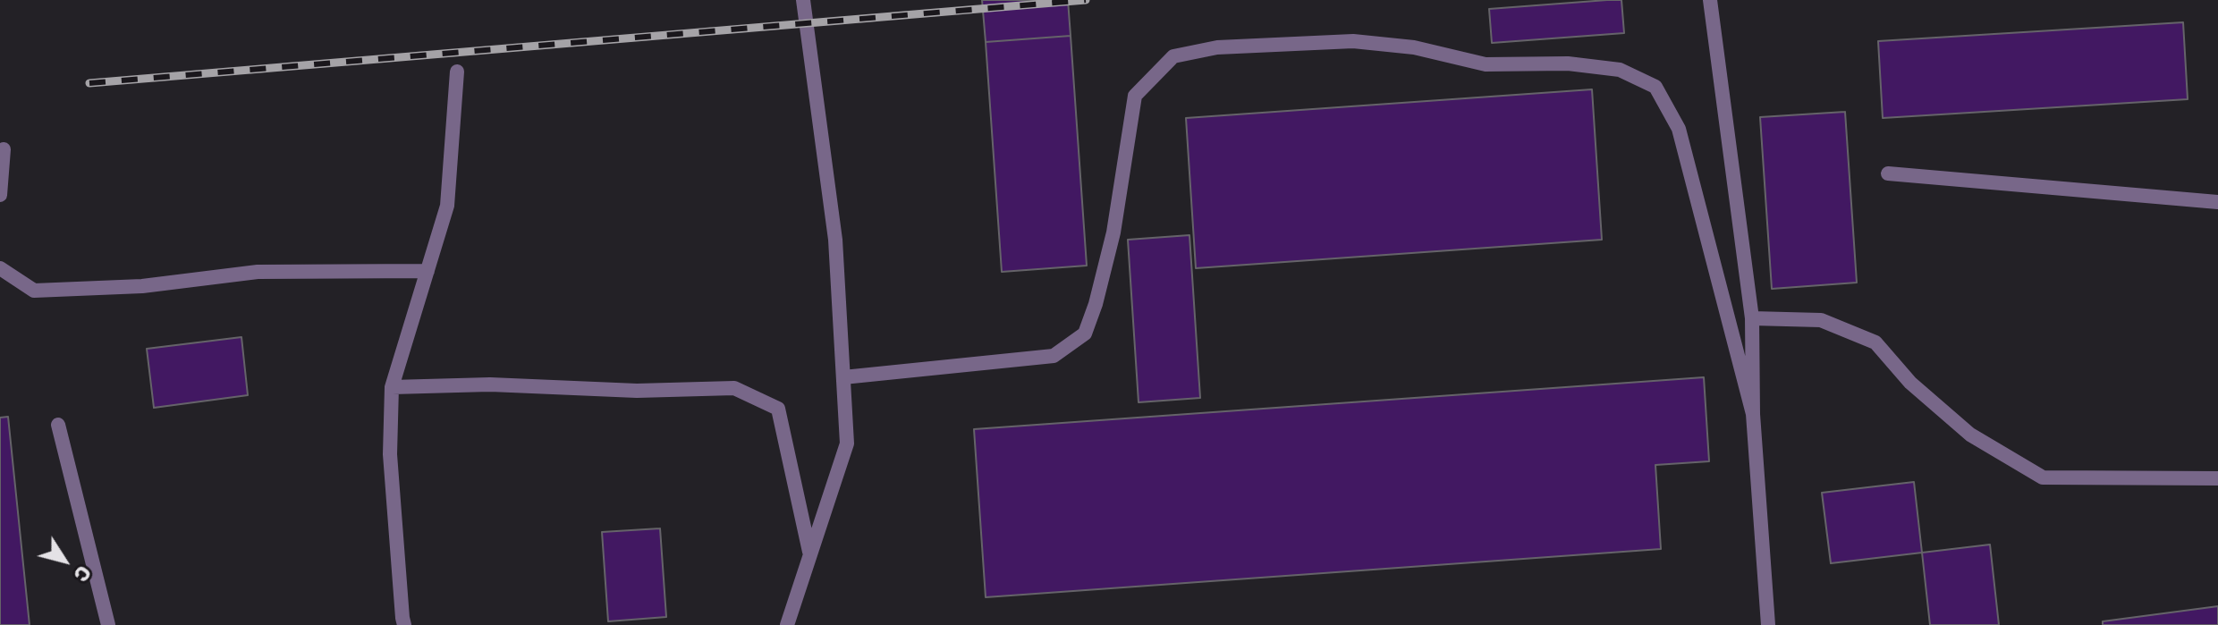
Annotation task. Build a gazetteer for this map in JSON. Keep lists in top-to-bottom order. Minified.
{"north":"bottom right"}
